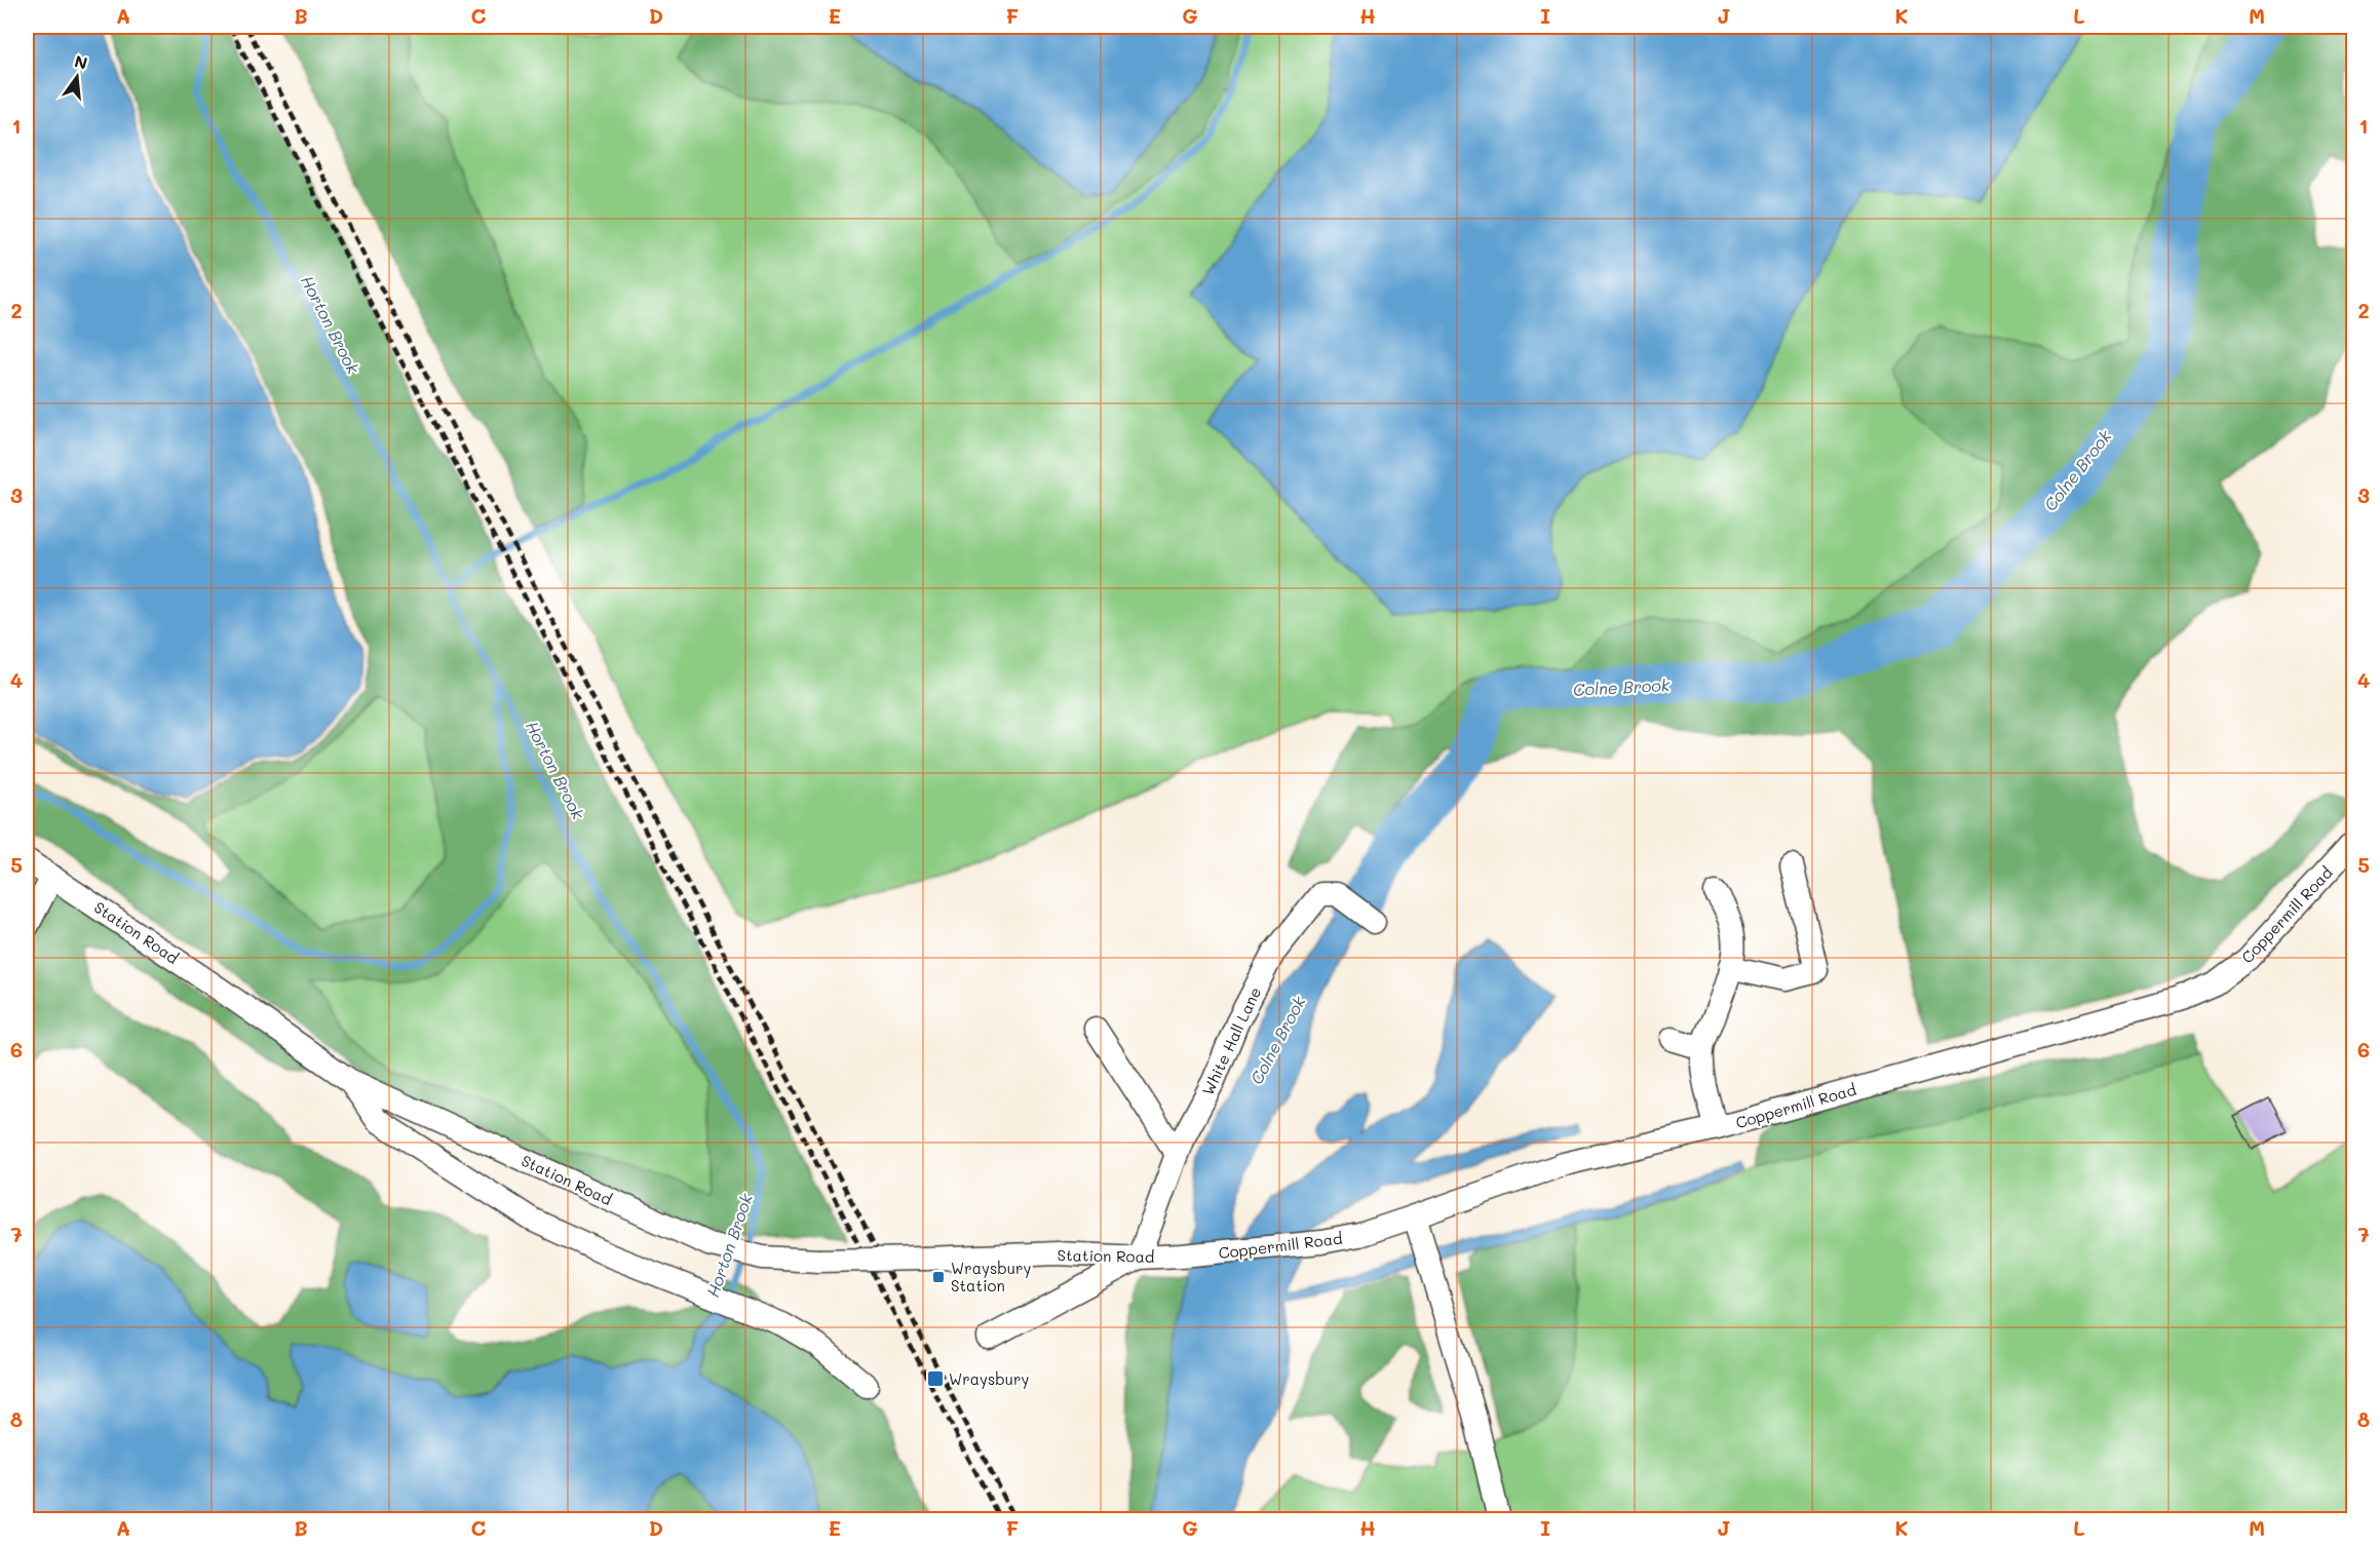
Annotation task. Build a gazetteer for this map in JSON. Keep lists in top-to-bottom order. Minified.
{"streets":{"street":["Coppermill Road","Station Road","White Hall Lane"]},"crossings":[["Coppermill Road","Station Road"],["Station Road","White Hall Lane"]],"water":["Horton Brook","Colne Brook"],"places":{"transit":["Wraysbury Station","Wraysbury"]},"north":"top","grid":{"columns":["A","B","C","D","E","F","G","H","I","J","K","L","M"],"rows":["1","2","3","4","5","6","7","8"]}}
